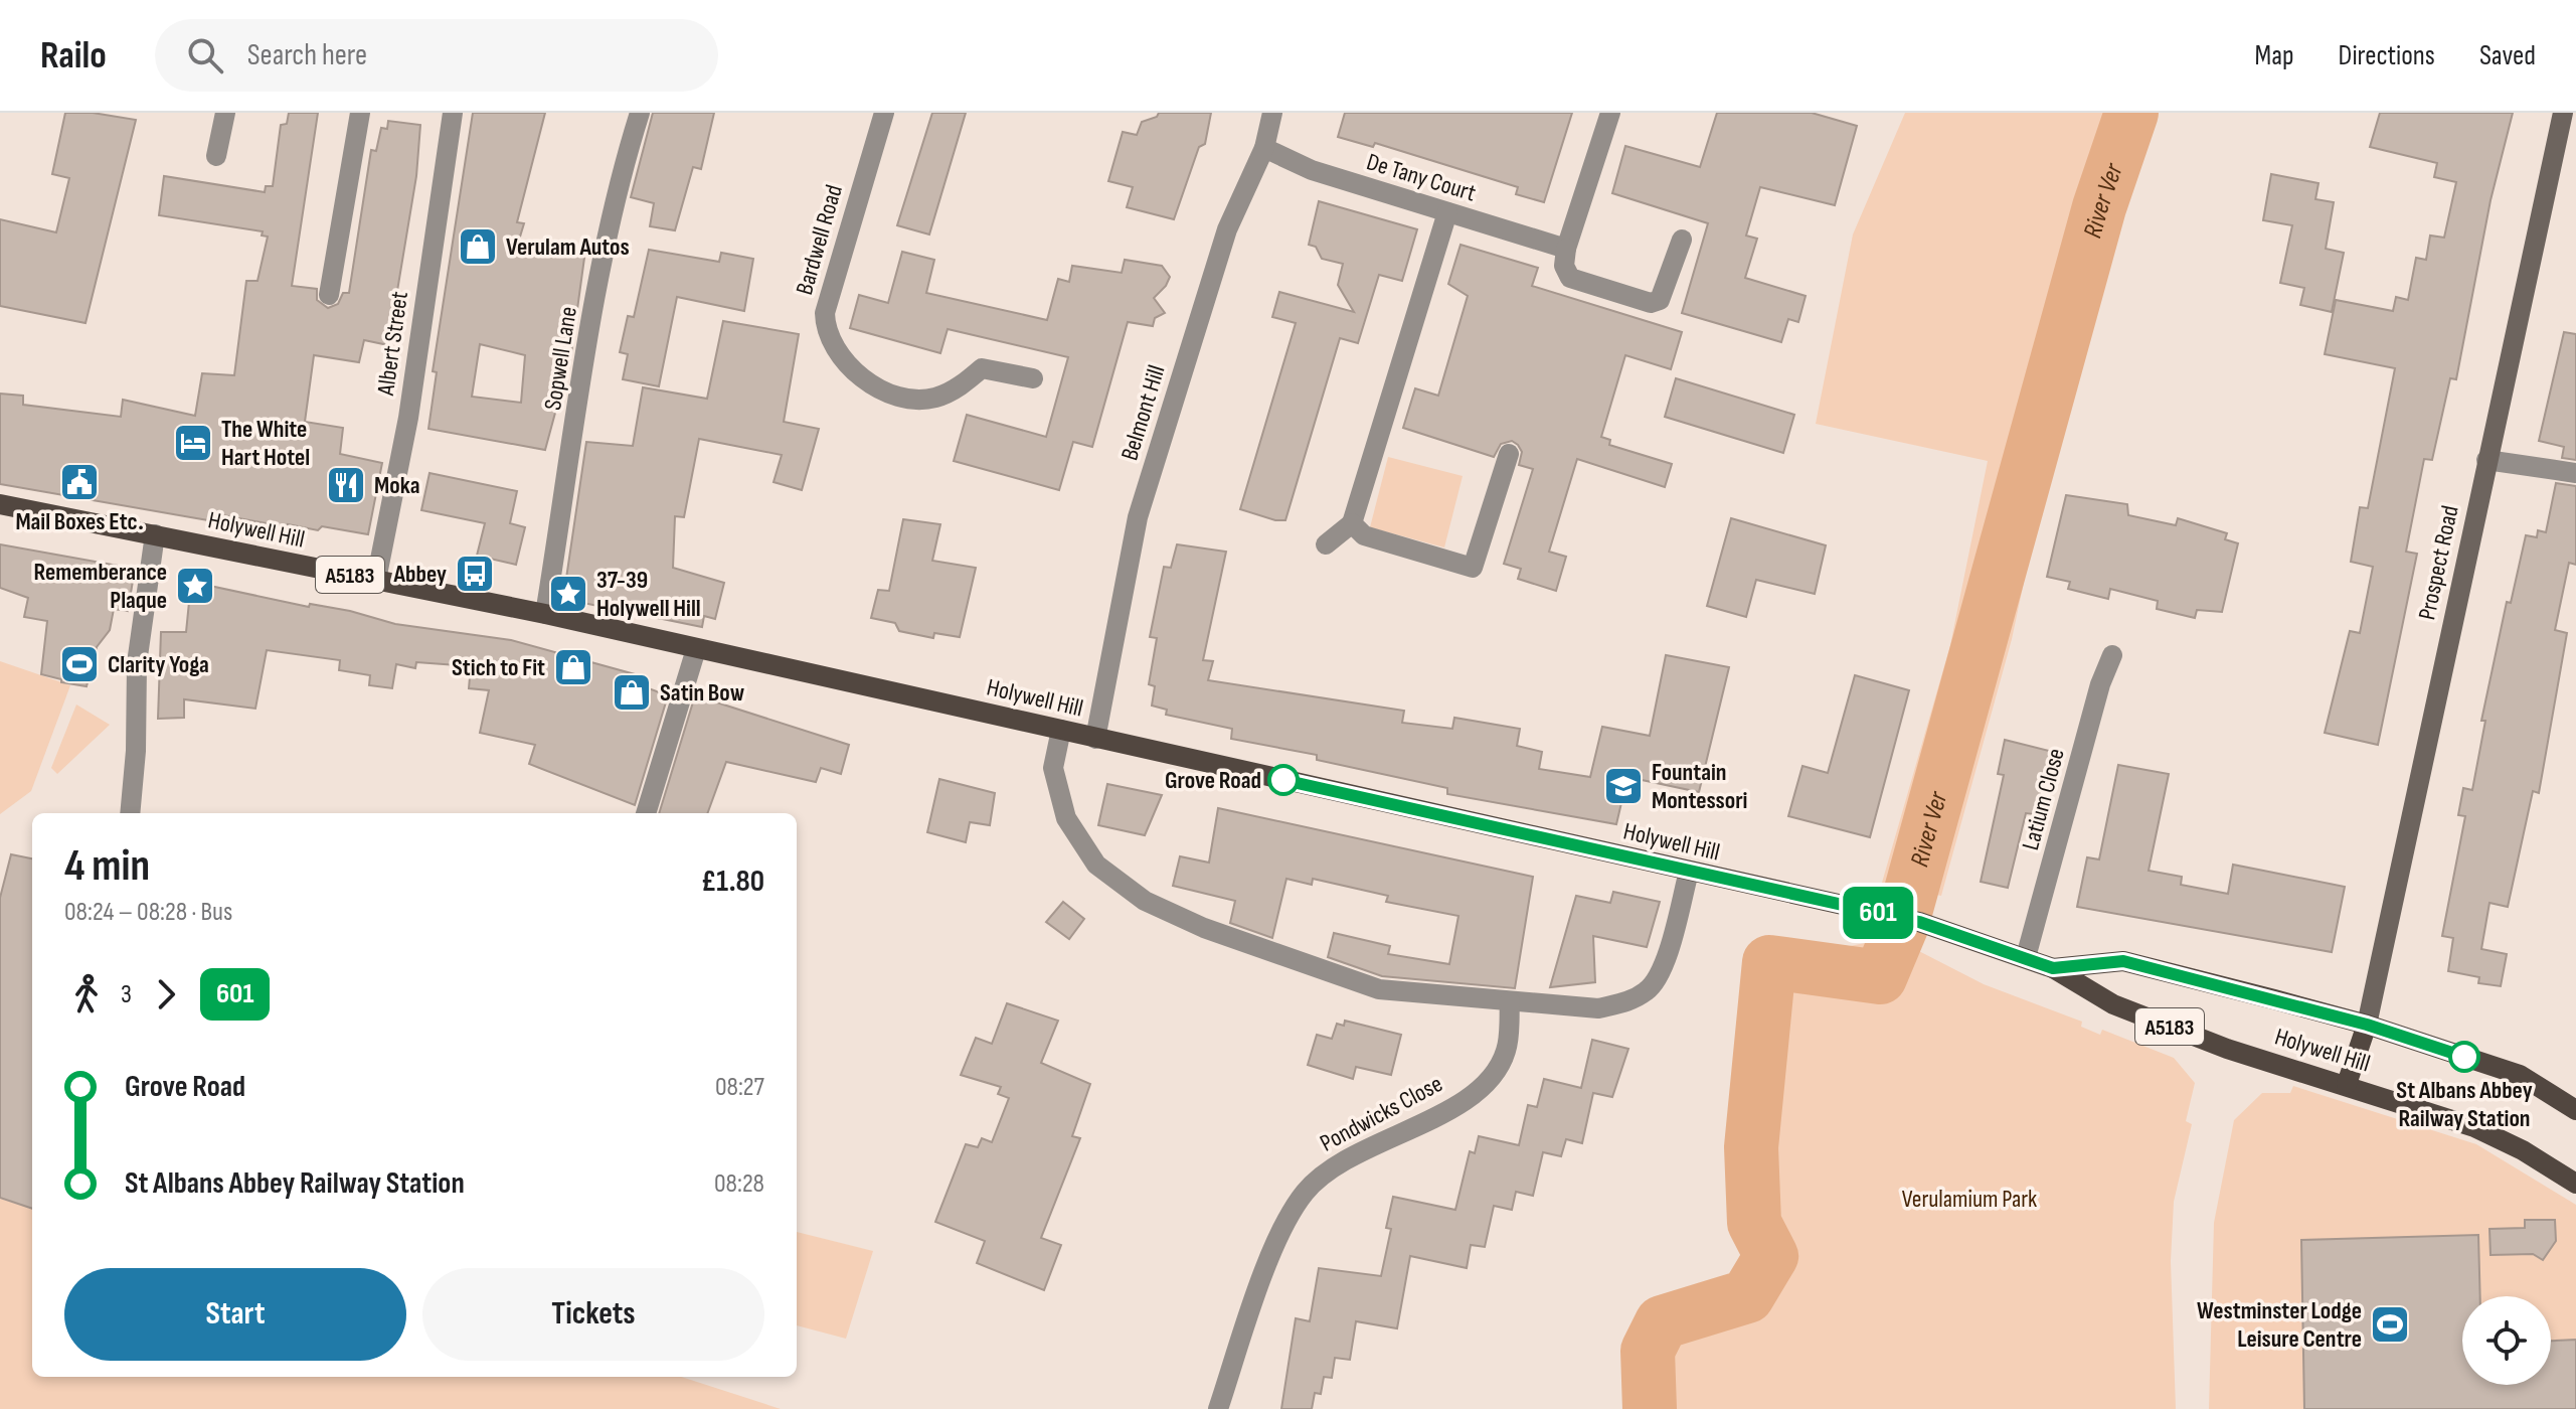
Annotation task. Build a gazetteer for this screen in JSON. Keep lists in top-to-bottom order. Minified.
{"streets":{"main road":["Holywell Hill","A5183"],"street":["De Tany Court","Bardwell Road","Albert Street","Sopwell Lane","Belmont Hill","Prospect Road","Latium Close","Pondwicks Close"]},"crossings":[["De Tany Court","Belmont Hill"],["Albert Street","Holywell Hill"],["Sopwell Lane","Holywell Hill"],["Belmont Hill","Holywell Hill"],["Holywell Hill","Prospect Road"],["Holywell Hill","Latium Close"]],"water":["River Ver"],"parks":["Verulamium Park"],"places":{"shop":["Verulam Autos","Stich to Fit","Satin Bow"],"hotel":["The White Hart Hotel"],"public building":["Mail Boxes Etc."],"restaurant":["Moka"],"bus stop":["Abbey"],"place":["Rememberance Plaque","37-39 Holywell Hill"],"sports":["Clarity Yoga","Westminster Lodge Leisure Centre"],"other":["Grove Road","St Albans Abbey Railway Station"],"school or university":["Fountain Montessori"]},"lines":["bus line 601"],"page":{"header":"Railo","search":"Search here","nav":["Map","Directions","Saved"],"on_map":"601","heading":["4 min","08:24 – 08:28 · Bus","£1.80"],"legs":["3","601"],"list":[{"name":"Grove Road","value":"08:27"},{"name":"St Albans Abbey Railway Station","value":"08:28"}],"buttons":["Start","Tickets"]}}
